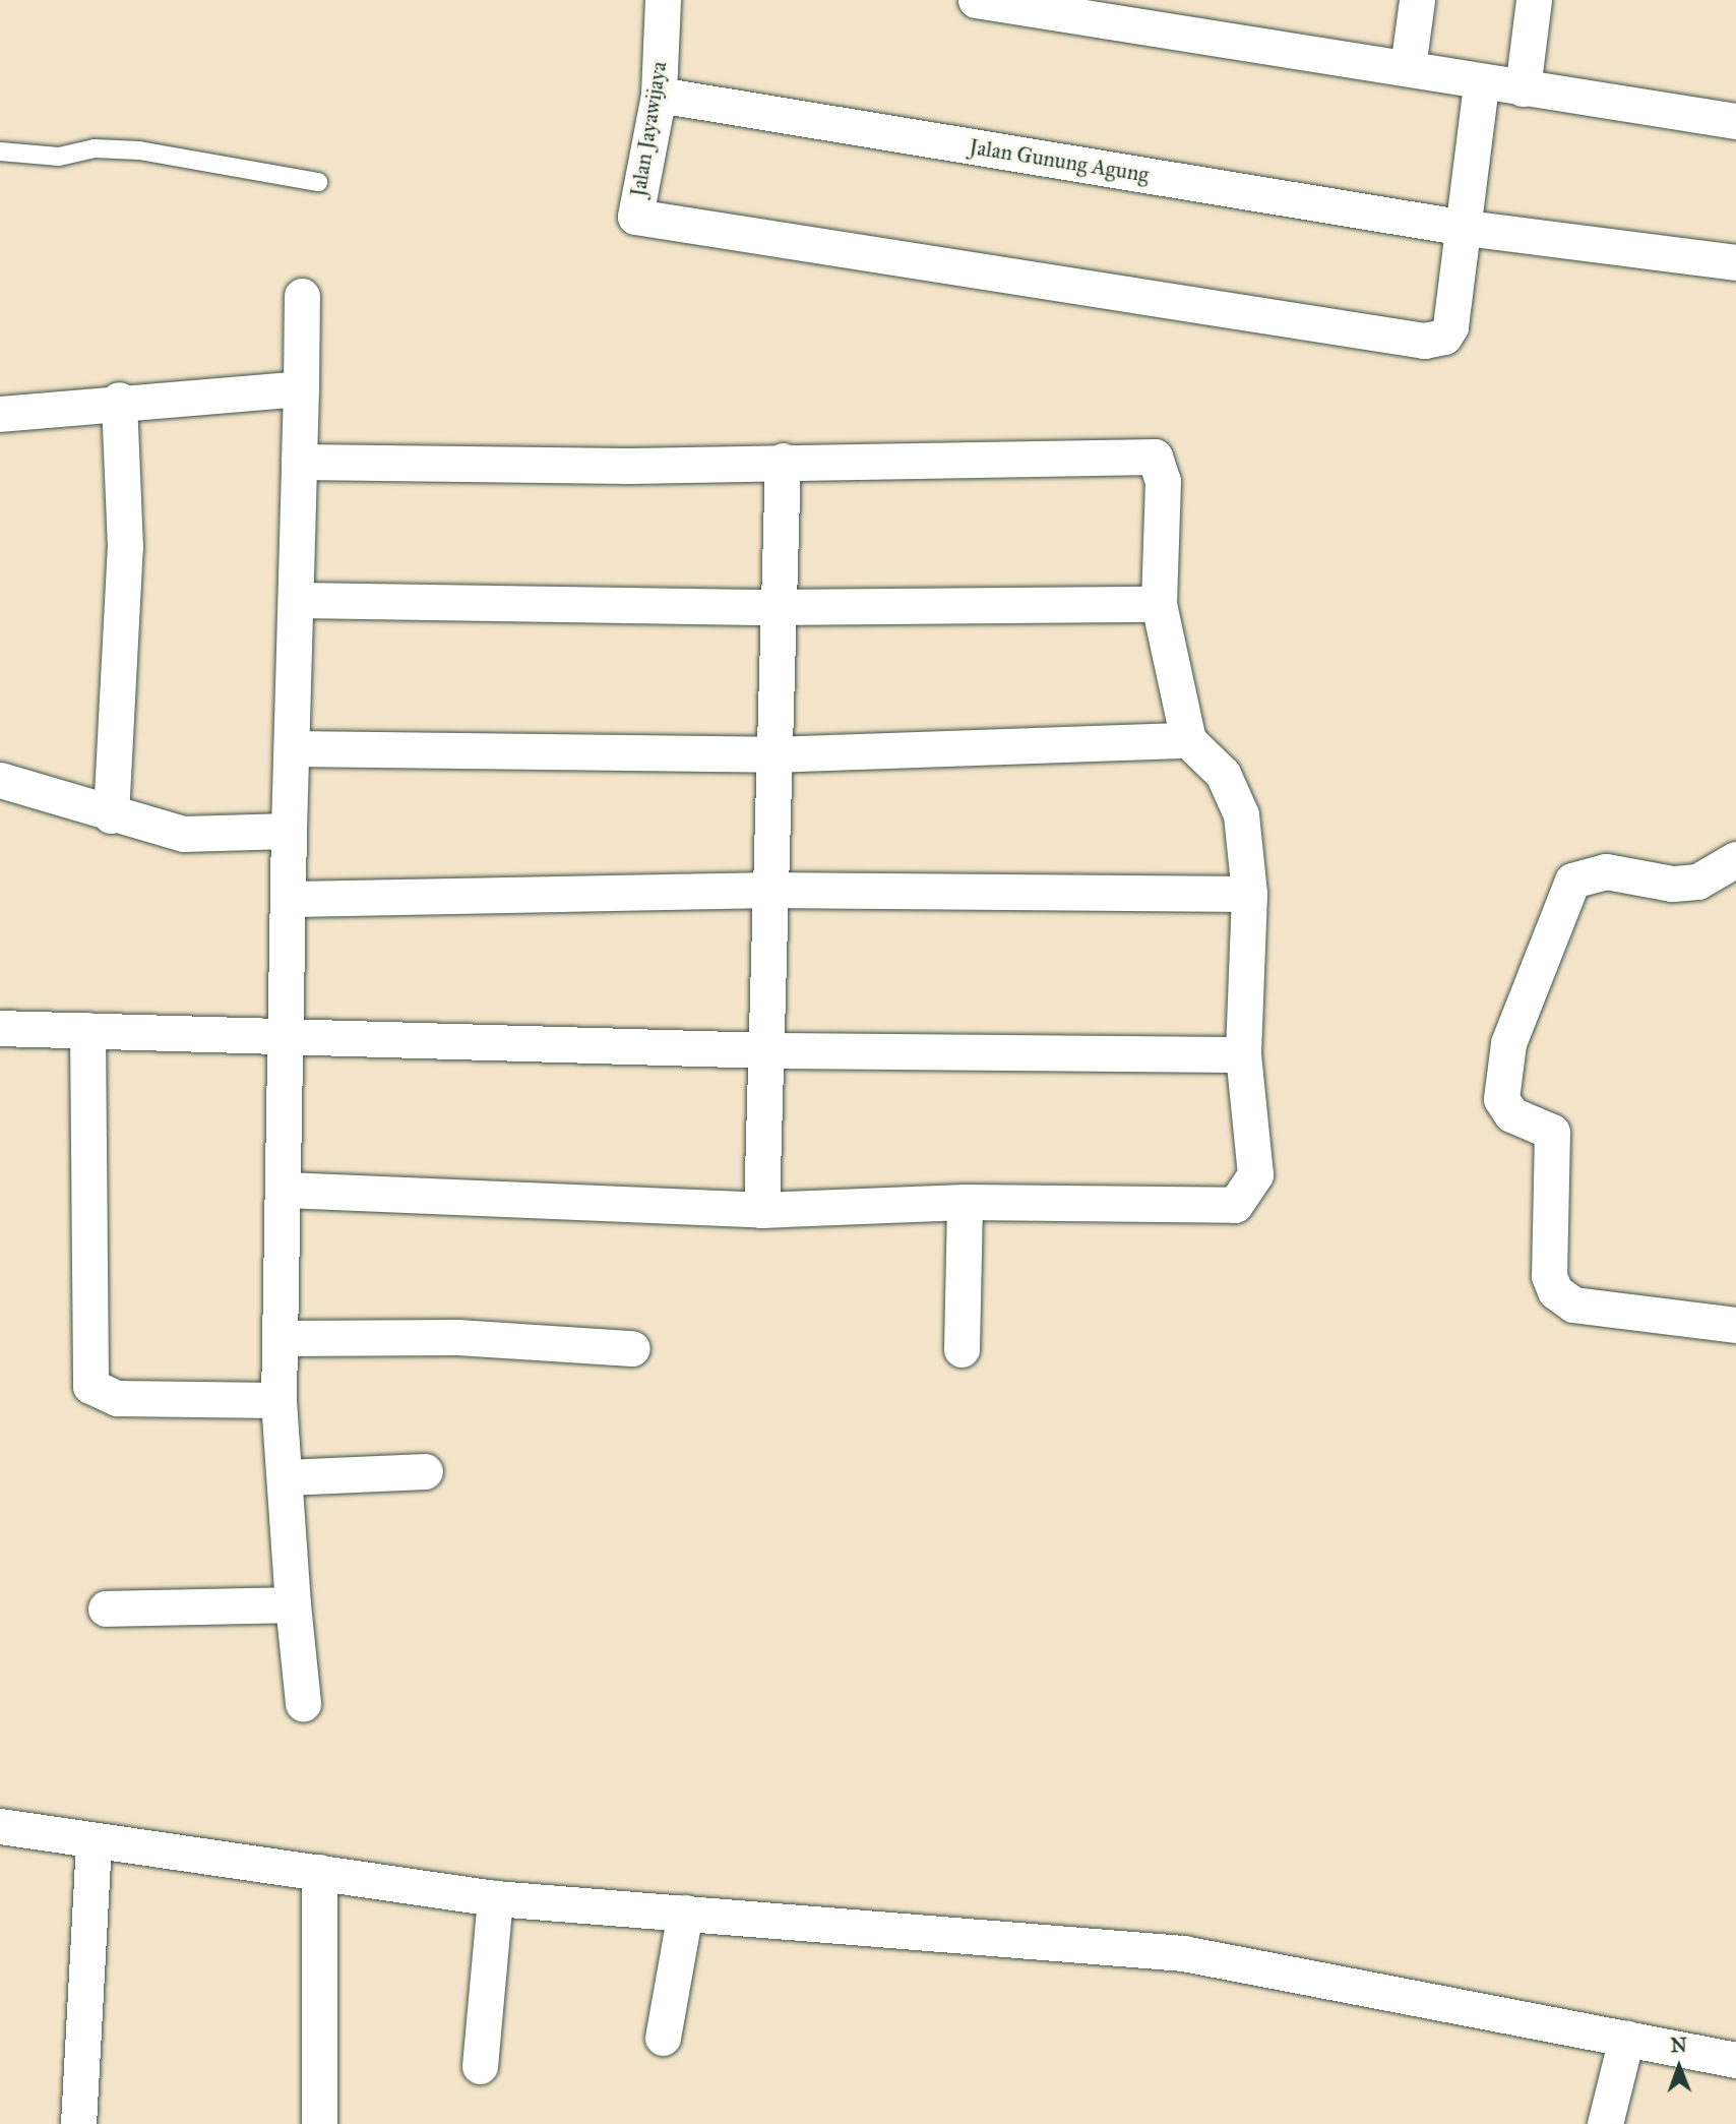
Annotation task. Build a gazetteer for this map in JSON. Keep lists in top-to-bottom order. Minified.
{"streets":{"street":["Jalan Jayawijaya","Jalan Gunung Agung"]},"crossings":[["Jalan Jayawijaya","Jalan Gunung Agung"]],"north":"top"}
